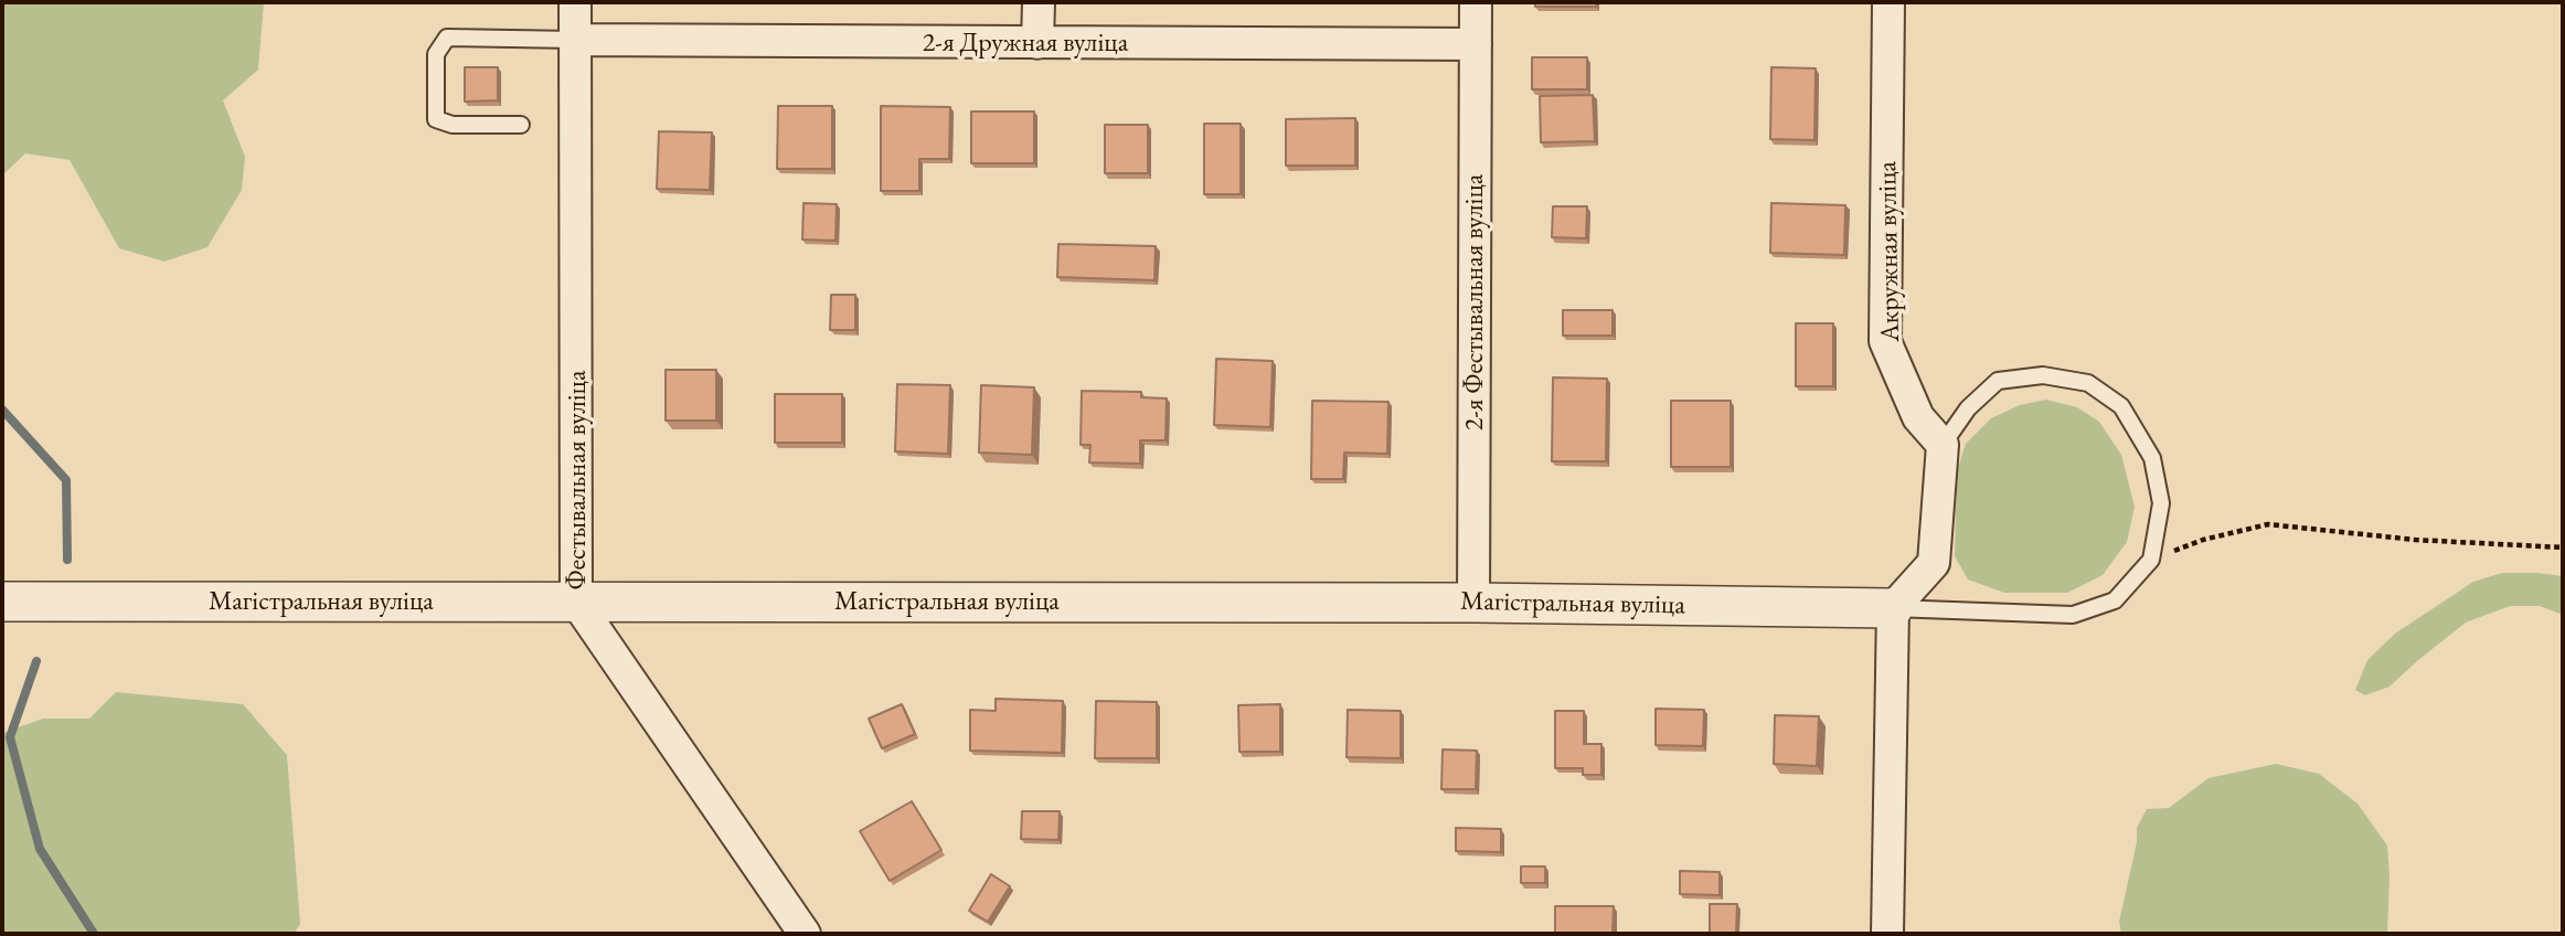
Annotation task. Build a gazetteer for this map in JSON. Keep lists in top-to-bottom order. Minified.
{"streets":{"street":["2-я Дружная вуліца","Акружная вуліца","2-я Фестывальная вуліца","Фестывальная вуліца","Магістральная вуліца"]},"crossings":[["2-я Дружная вуліца","2-я Фестывальная вуліца"],["2-я Дружная вуліца","Фестывальная вуліца"],["2-я Фестывальная вуліца","Магістральная вуліца"],["Фестывальная вуліца","Магістральная вуліца"]]}
